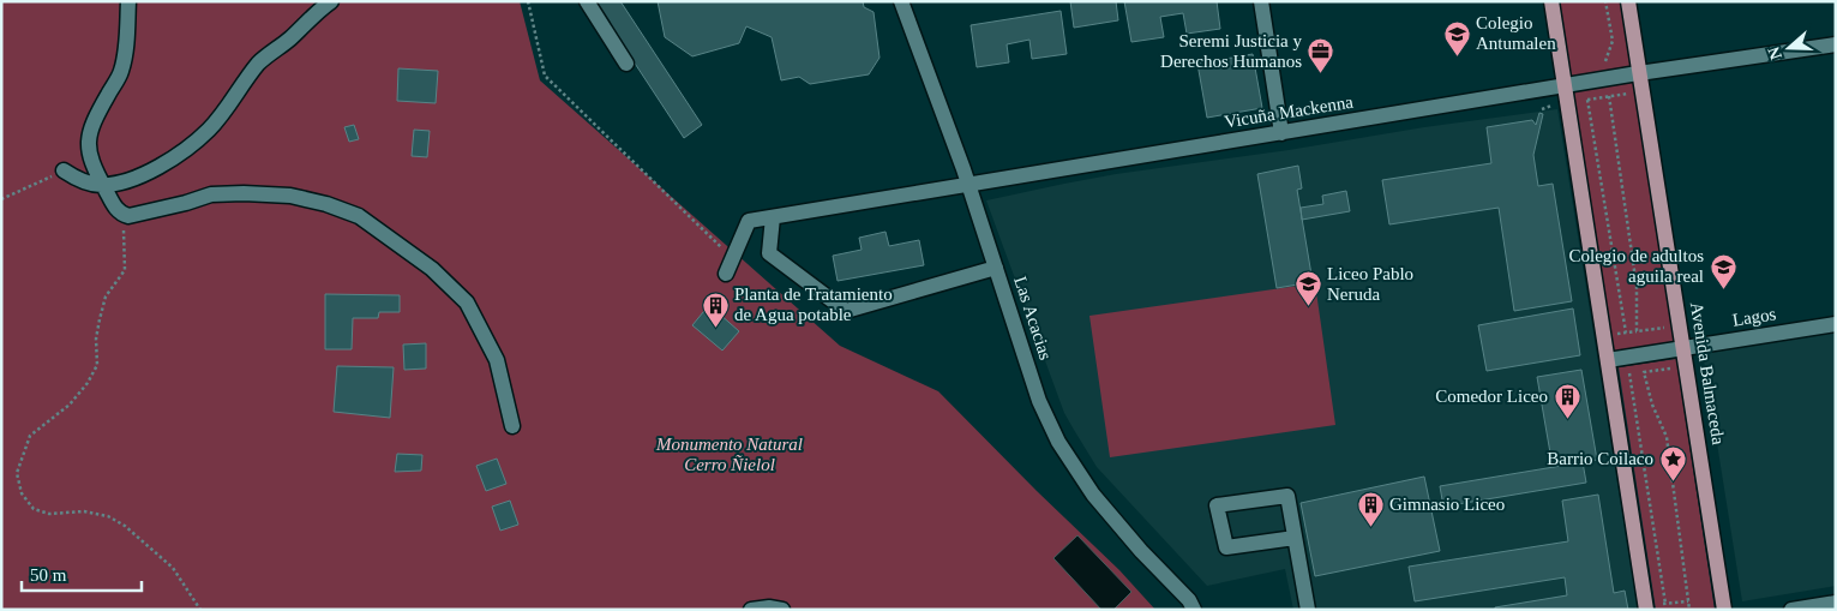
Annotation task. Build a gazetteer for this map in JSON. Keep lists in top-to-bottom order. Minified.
{"streets":{"main road":["Avenida Balmaceda"],"street":["Vicuña Mackenna","Lagos","Las Acacias"]},"crossings":[["Vicuña Mackenna","Las Acacias"],["Vicuña Mackenna","Avenida Balmaceda"],["Lagos","Avenida Balmaceda"]],"parks":["Monumento Natural Cerro Ñielol"],"places":{"school or university":["Colegio Antumalen","Colegio de adultos aguila real","Liceo Pablo Neruda"],"office":["Seremi Justicia y Derechos Humanos"],"building":["Planta de Tratamiento de Agua potable","Comedor Liceo","Gimnasio Liceo"],"place":["Barrio Coilaco"]},"scale_bar":"50 m","north":"left"}
